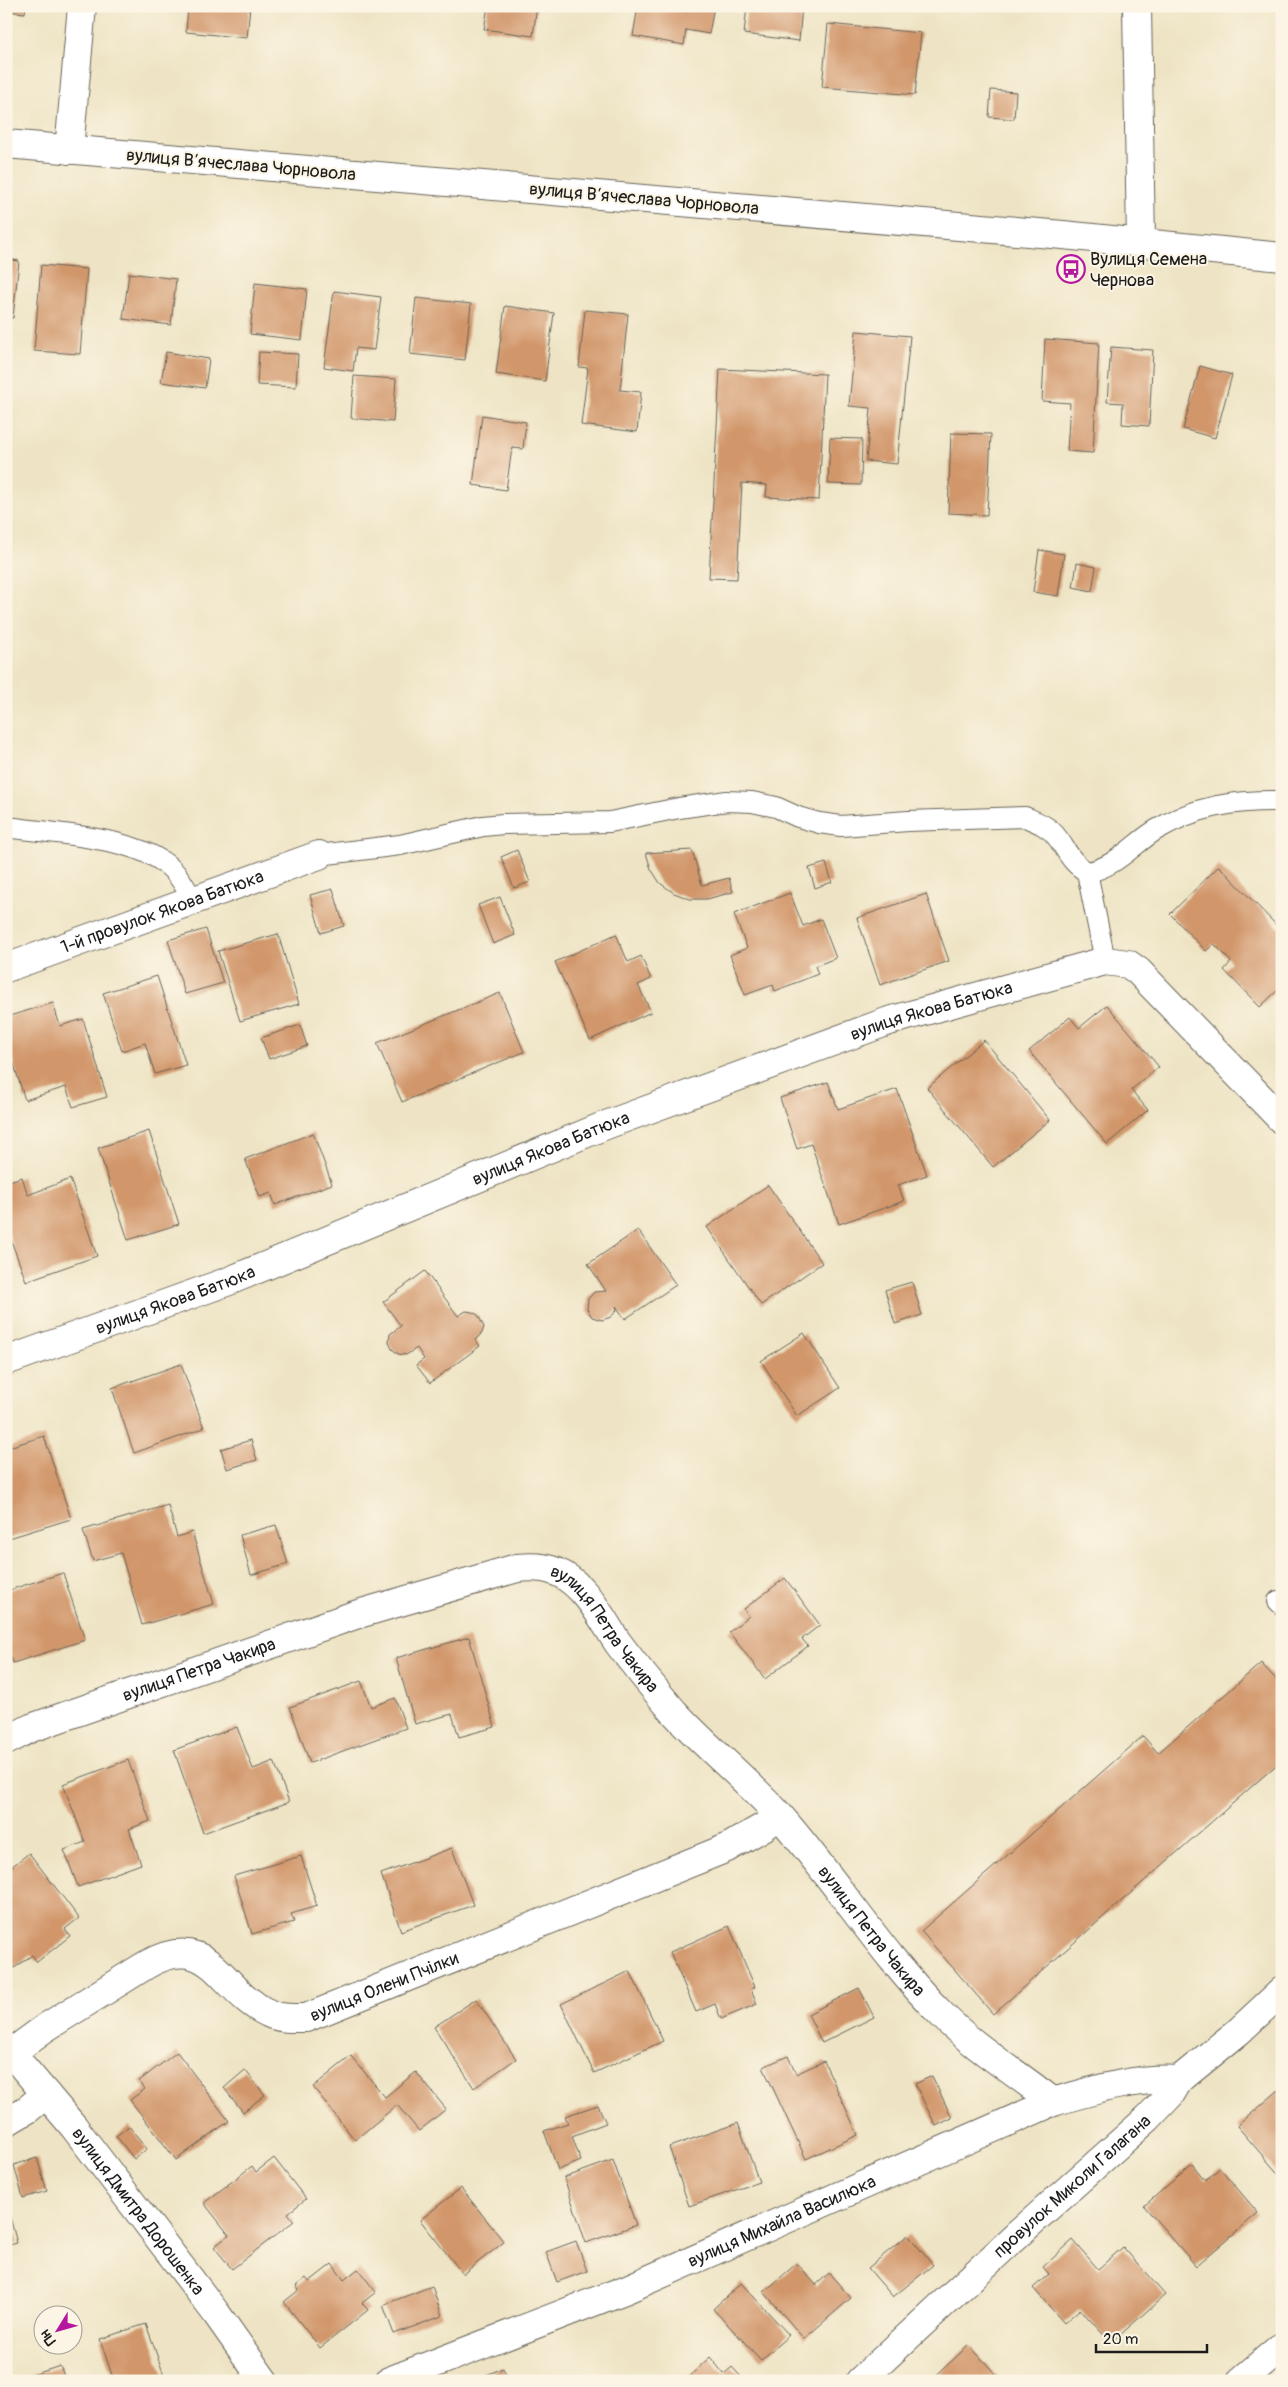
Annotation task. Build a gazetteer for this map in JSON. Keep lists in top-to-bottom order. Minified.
{"streets":{"street":["вулиця Вʼячеслава Чорновола","1-й провулок Якова Батюка","вулиця Якова Батюка","вулиця Петра Чакира","вулиця Олени Пчілки","провулок Миколи Галагана","вулиця Дмитра Дорошенка","вулиця Михайла Василюка"]},"crossings":[["вулиця Петра Чакира","вулиця Олени Пчілки"],["вулиця Петра Чакира","вулиця Михайла Василюка"],["вулиця Олени Пчілки","вулиця Дмитра Дорошенка"],["провулок Миколи Галагана","вулиця Михайла Василюка"]],"places":{"bus stop":["Вулиця Семена Чернова"]},"scale_bar":"20 m","north":"bottom left"}
